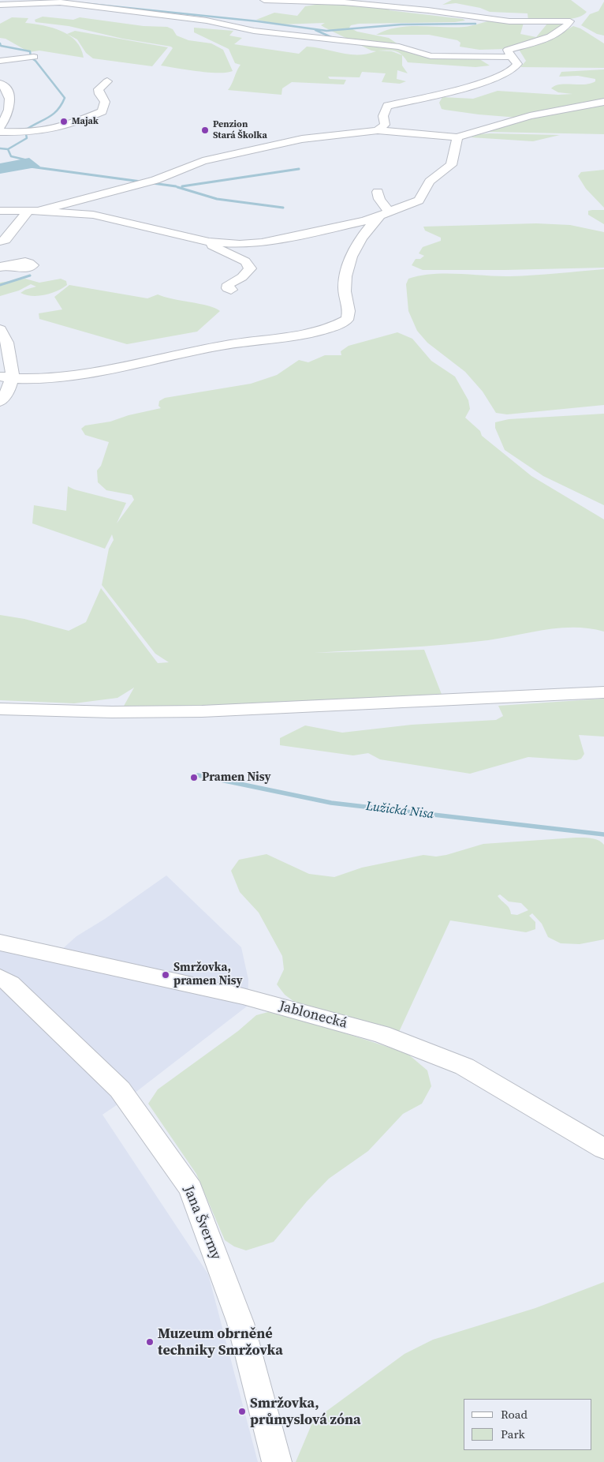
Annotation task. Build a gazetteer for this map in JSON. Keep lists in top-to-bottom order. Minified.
{"streets":{"street":["Jablonecká","Jana Švermy"]},"water":["Lužická Nisa"],"places":["Majak","Penzion Stará Školka","Pramen Nisy","Smržovka, pramen Nisy","Muzeum obrněné techniky Smržovka","Smržovka, průmyslová zóna"],"legend":["Road","Park"]}
